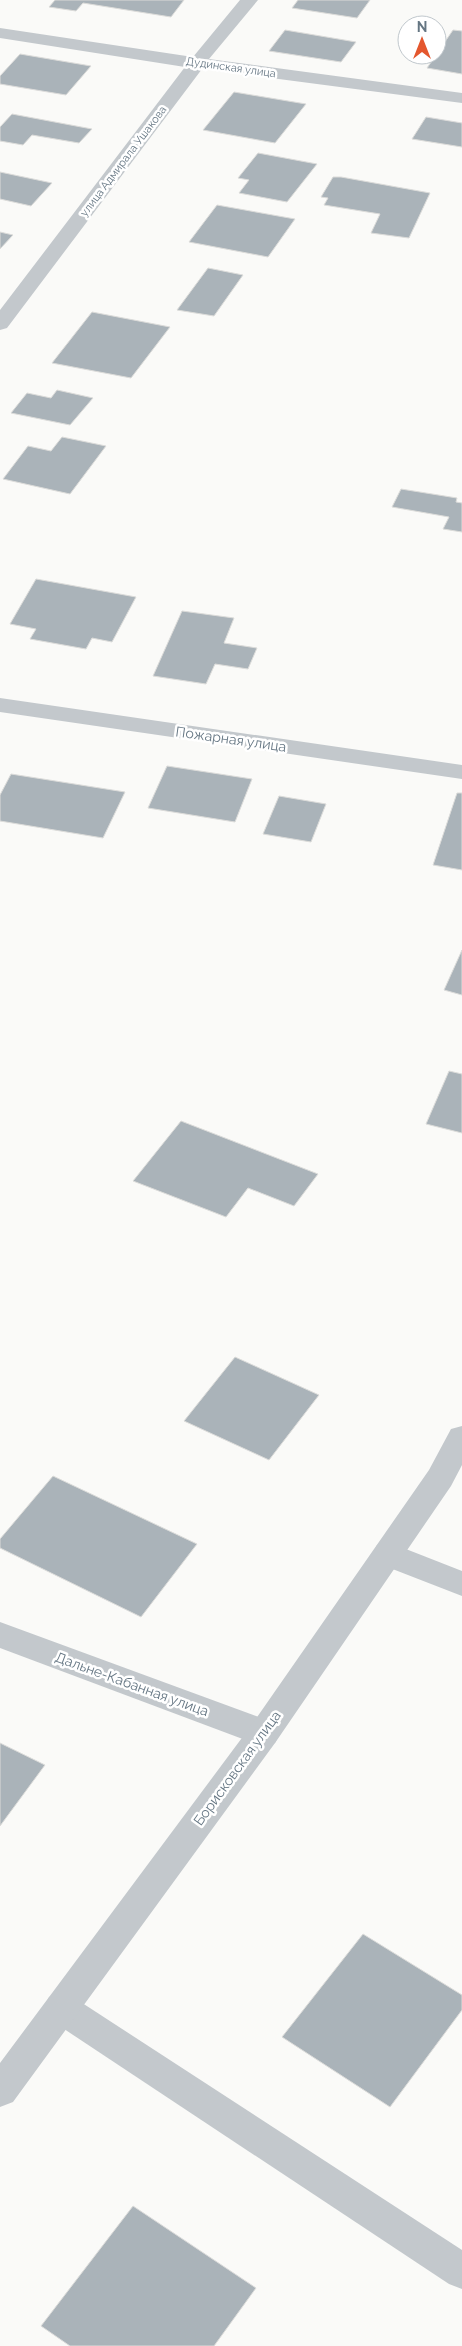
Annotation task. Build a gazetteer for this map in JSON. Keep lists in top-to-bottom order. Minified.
{"streets":{"street":["Дудинская улица","улица Адмирала Ушакова","Пожарная улица","Дальне-Кабанная улица","Борисковская улица"]},"crossings":[["Дудинская улица","улица Адмирала Ушакова"],["Дальне-Кабанная улица","Борисковская улица"]],"north":"top"}
